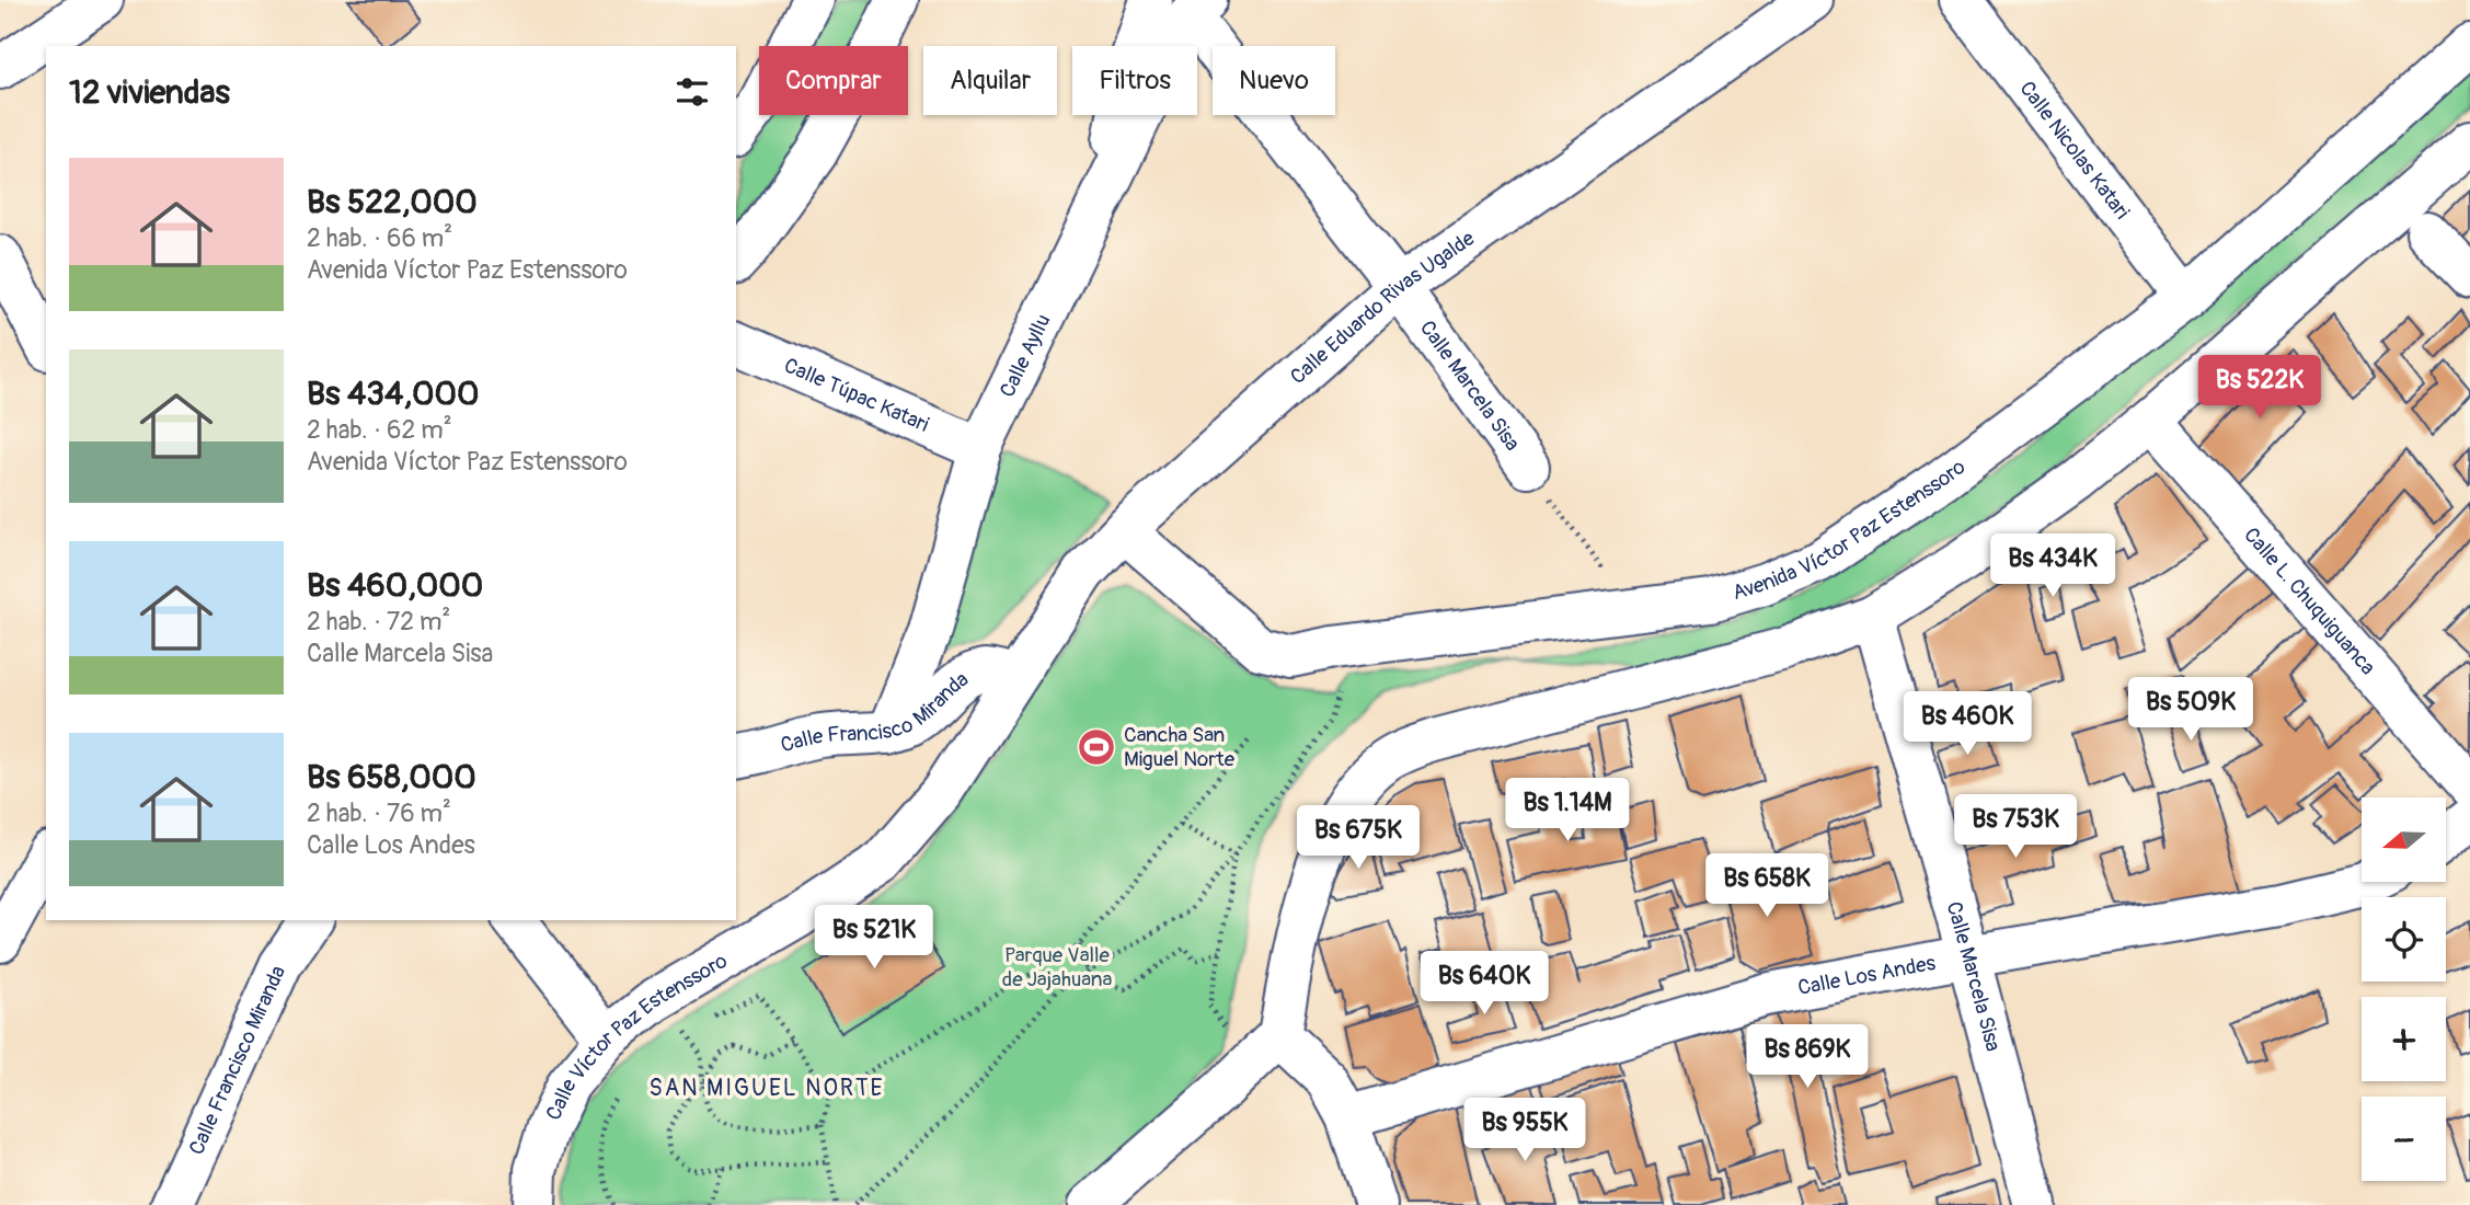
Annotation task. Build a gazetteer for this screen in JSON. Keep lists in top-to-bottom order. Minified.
{"streets":{"street":["Calle Nicolas Katari","Calle Eduardo Rivas Ugalde","Calle Ayllu","Calle Marcela Sisa","Calle Túpac Katari","Avenida Víctor Paz Estenssoro","Calle L. Chuquiguanca","Calle Francisco Miranda","Calle Los Andes","Calle Víctor Paz Estenssoro"]},"crossings":[["Calle Nicolas Katari","Avenida Víctor Paz Estenssoro"],["Calle Eduardo Rivas Ugalde","Calle Marcela Sisa"],["Calle Eduardo Rivas Ugalde","Avenida Víctor Paz Estenssoro"],["Calle Eduardo Rivas Ugalde","Calle Francisco Miranda"],["Calle Eduardo Rivas Ugalde","Calle Víctor Paz Estenssoro"],["Calle Ayllu","Calle Marcela Sisa"],["Calle Ayllu","Calle Túpac Katari"],["Calle Ayllu","Calle Francisco Miranda"],["Calle Marcela Sisa","Avenida Víctor Paz Estenssoro"],["Calle Marcela Sisa","Calle Los Andes"],["Calle Francisco Miranda","Calle Víctor Paz Estenssoro"]],"districts":["SAN MIGUEL NORTE"],"parks":["Parque Valle de Jajahuana"],"places":{"sports":["Cancha San Miguel Norte"]},"north":"left","page":{"chip":["Comprar","Alquilar","Filtros","Nuevo"],"heading":"12 viviendas","list":[{"name":"Bs 522,000","note":"2 hab. · 66 m² · Avenida Víctor Paz Estenssoro"},{"name":"Bs 434,000","note":"2 hab. · 62 m² · Avenida Víctor Paz Estenssoro"},{"name":"Bs 460,000","note":"2 hab. · 72 m² · Calle Marcela Sisa"},{"name":"Bs 658,000","note":"2 hab. · 76 m² · Calle Los Andes"}],"price":["Bs 522K","Bs 434K","Bs 509K","Bs 460K","Bs 1.14M","Bs 753K","Bs 675K","Bs 658K","Bs 521K","Bs 640K","Bs 869K","Bs 955K"],"map_buttons":["+","−"]}}
